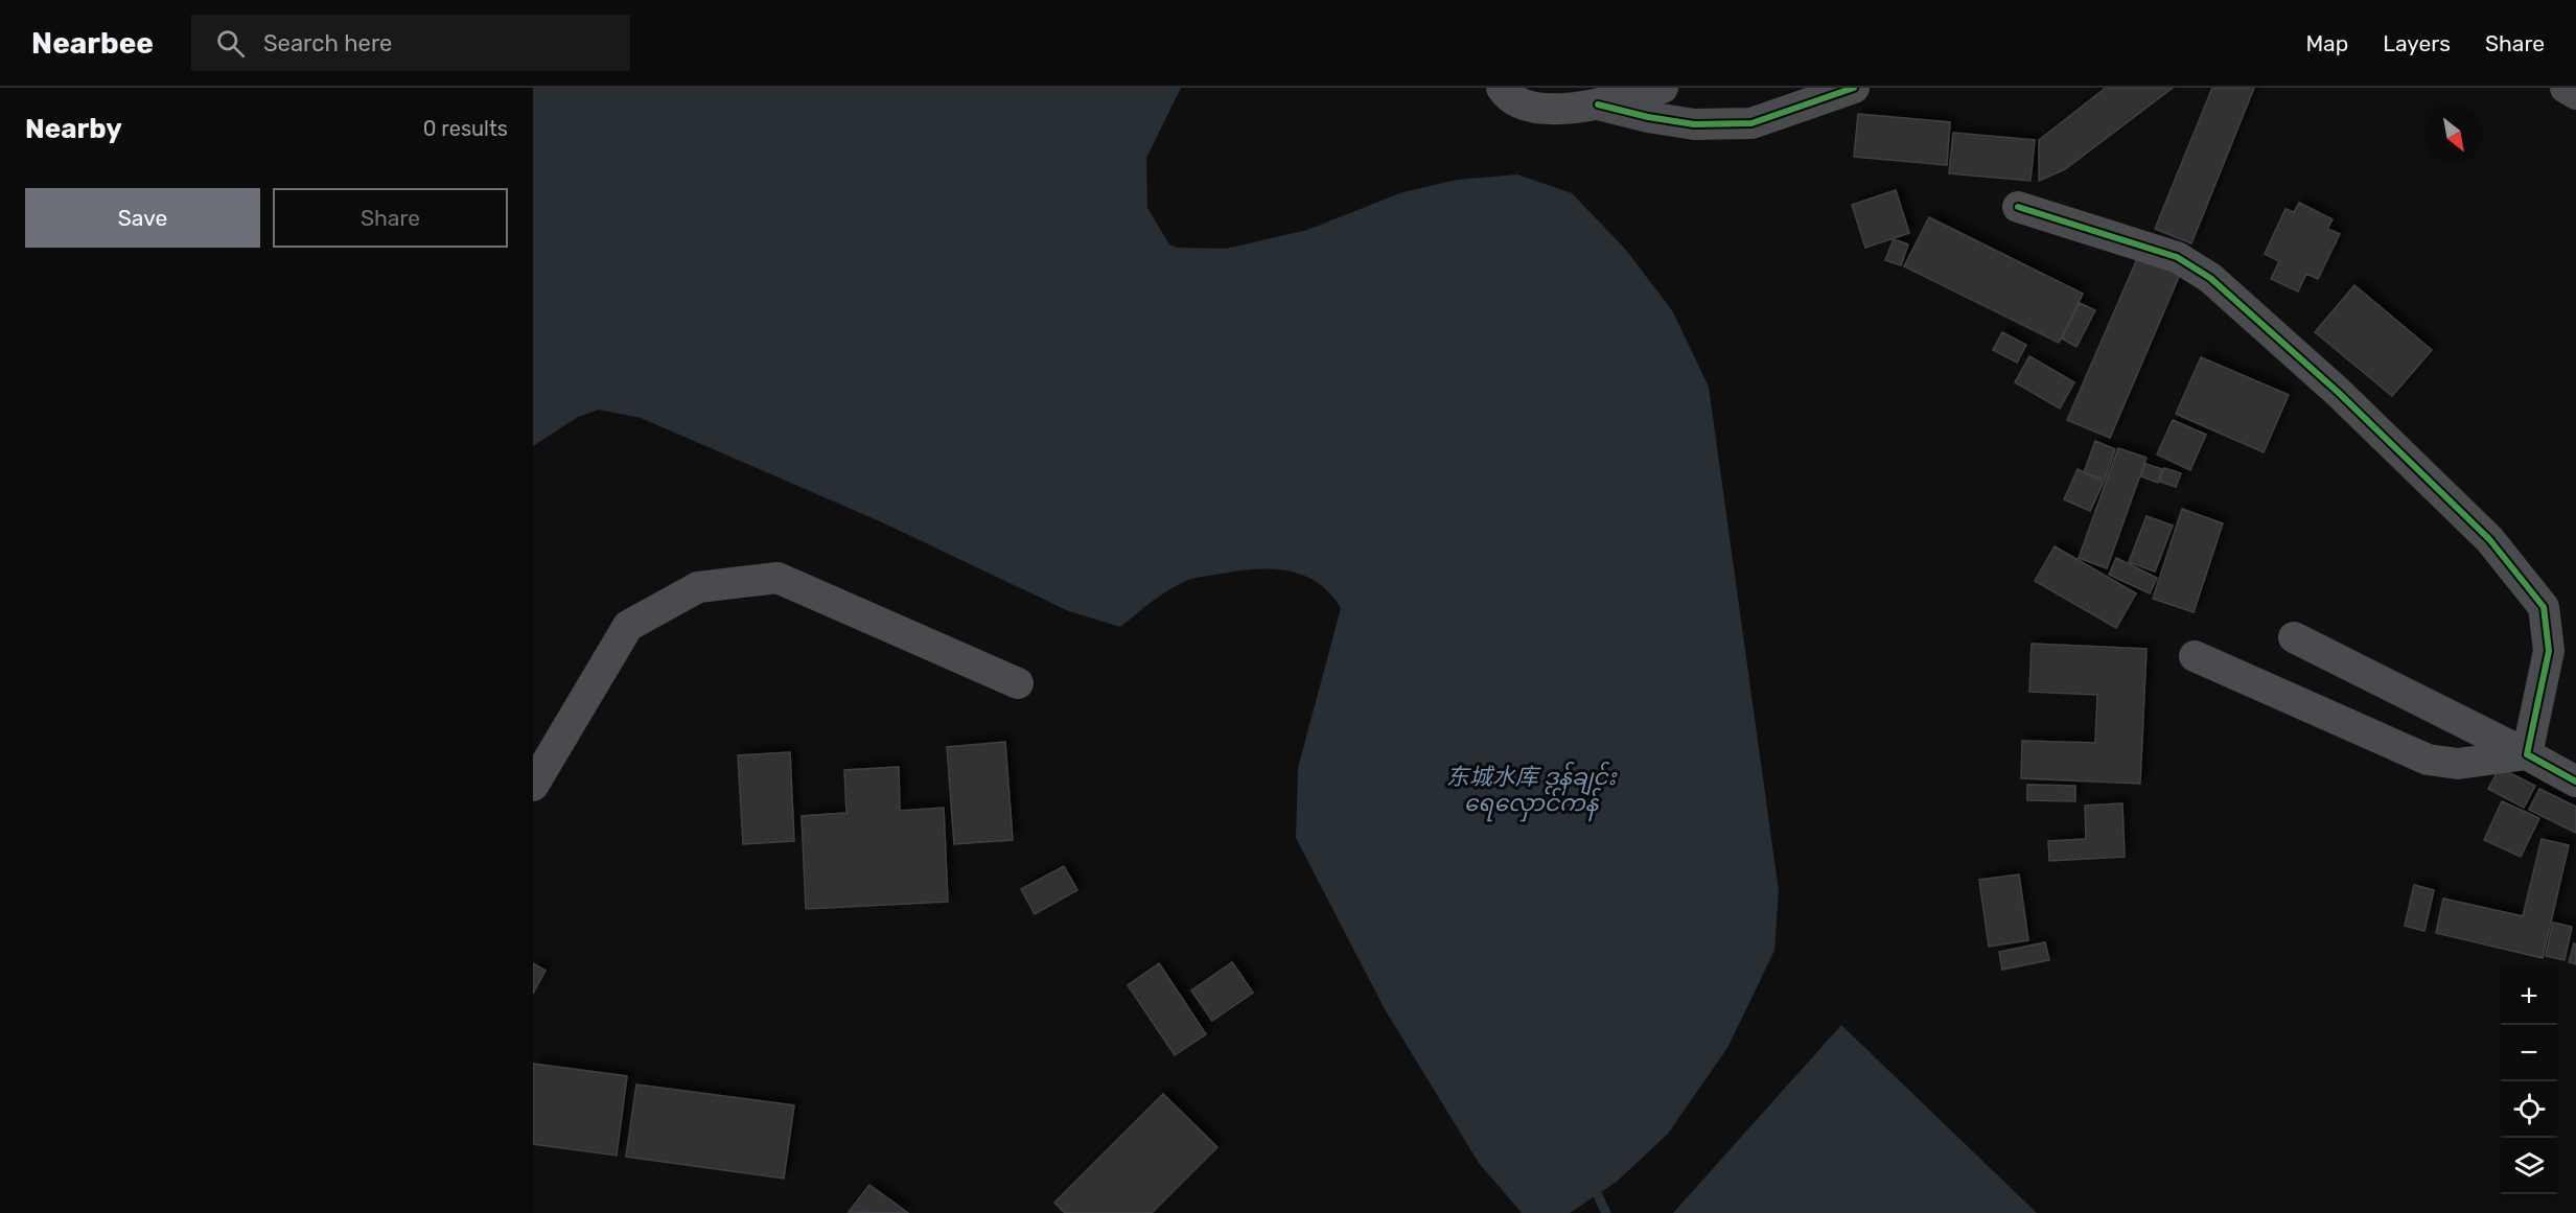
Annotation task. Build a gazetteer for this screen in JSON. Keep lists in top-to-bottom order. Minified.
{"water":["东城水库 ဒွန်ချင်း ရေလှောင်ကန်"],"north":"bottom right","page":{"header":"Nearbee","search":"Search here","nav":["Map","Layers","Share"],"heading":["Nearby","0 results"],"buttons":["Save","Share"],"map_buttons":["+","−"]}}
